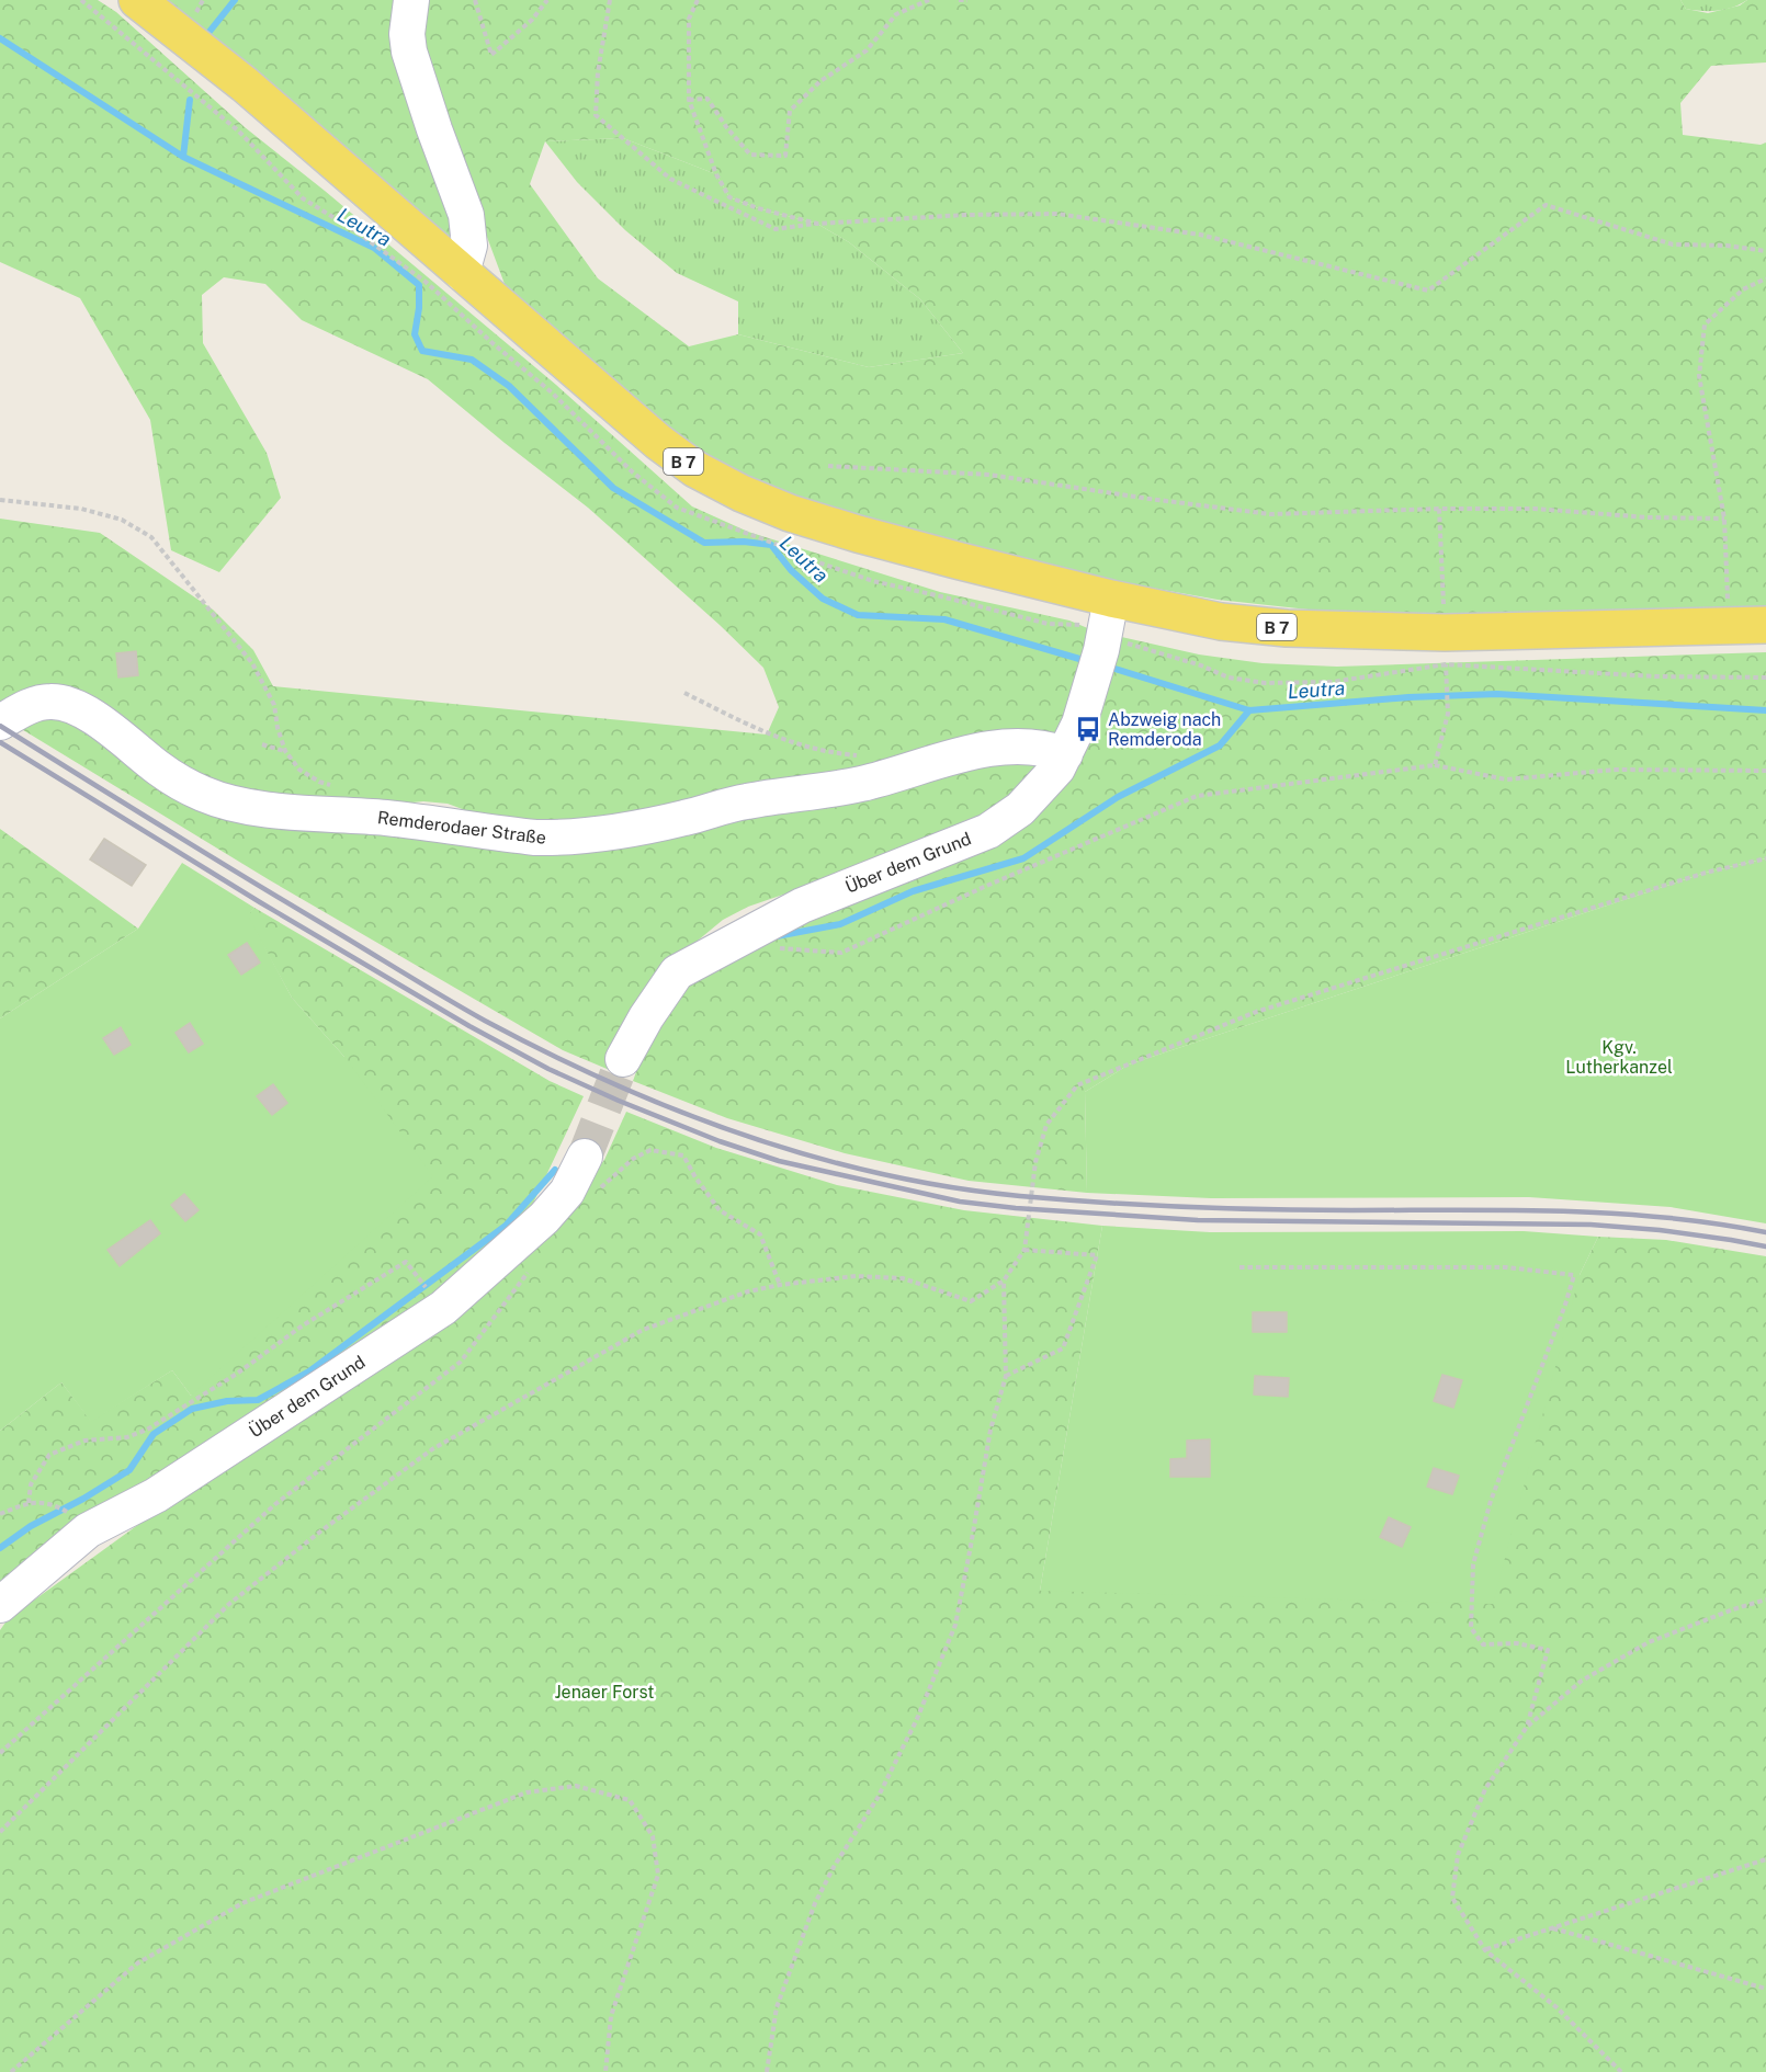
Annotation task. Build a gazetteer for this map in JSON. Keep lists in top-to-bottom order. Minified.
{"streets":{"main road":["B 7"],"street":["Remderodaer Straße","Über dem Grund"]},"crossings":[["B 7","Über dem Grund"],["Remderodaer Straße","Über dem Grund"]],"water":["Leutra"],"parks":["Kgv. Lutherkanzel","Jenaer Forst"],"places":{"bus stop":["Abzweig nach Remderoda"]}}
